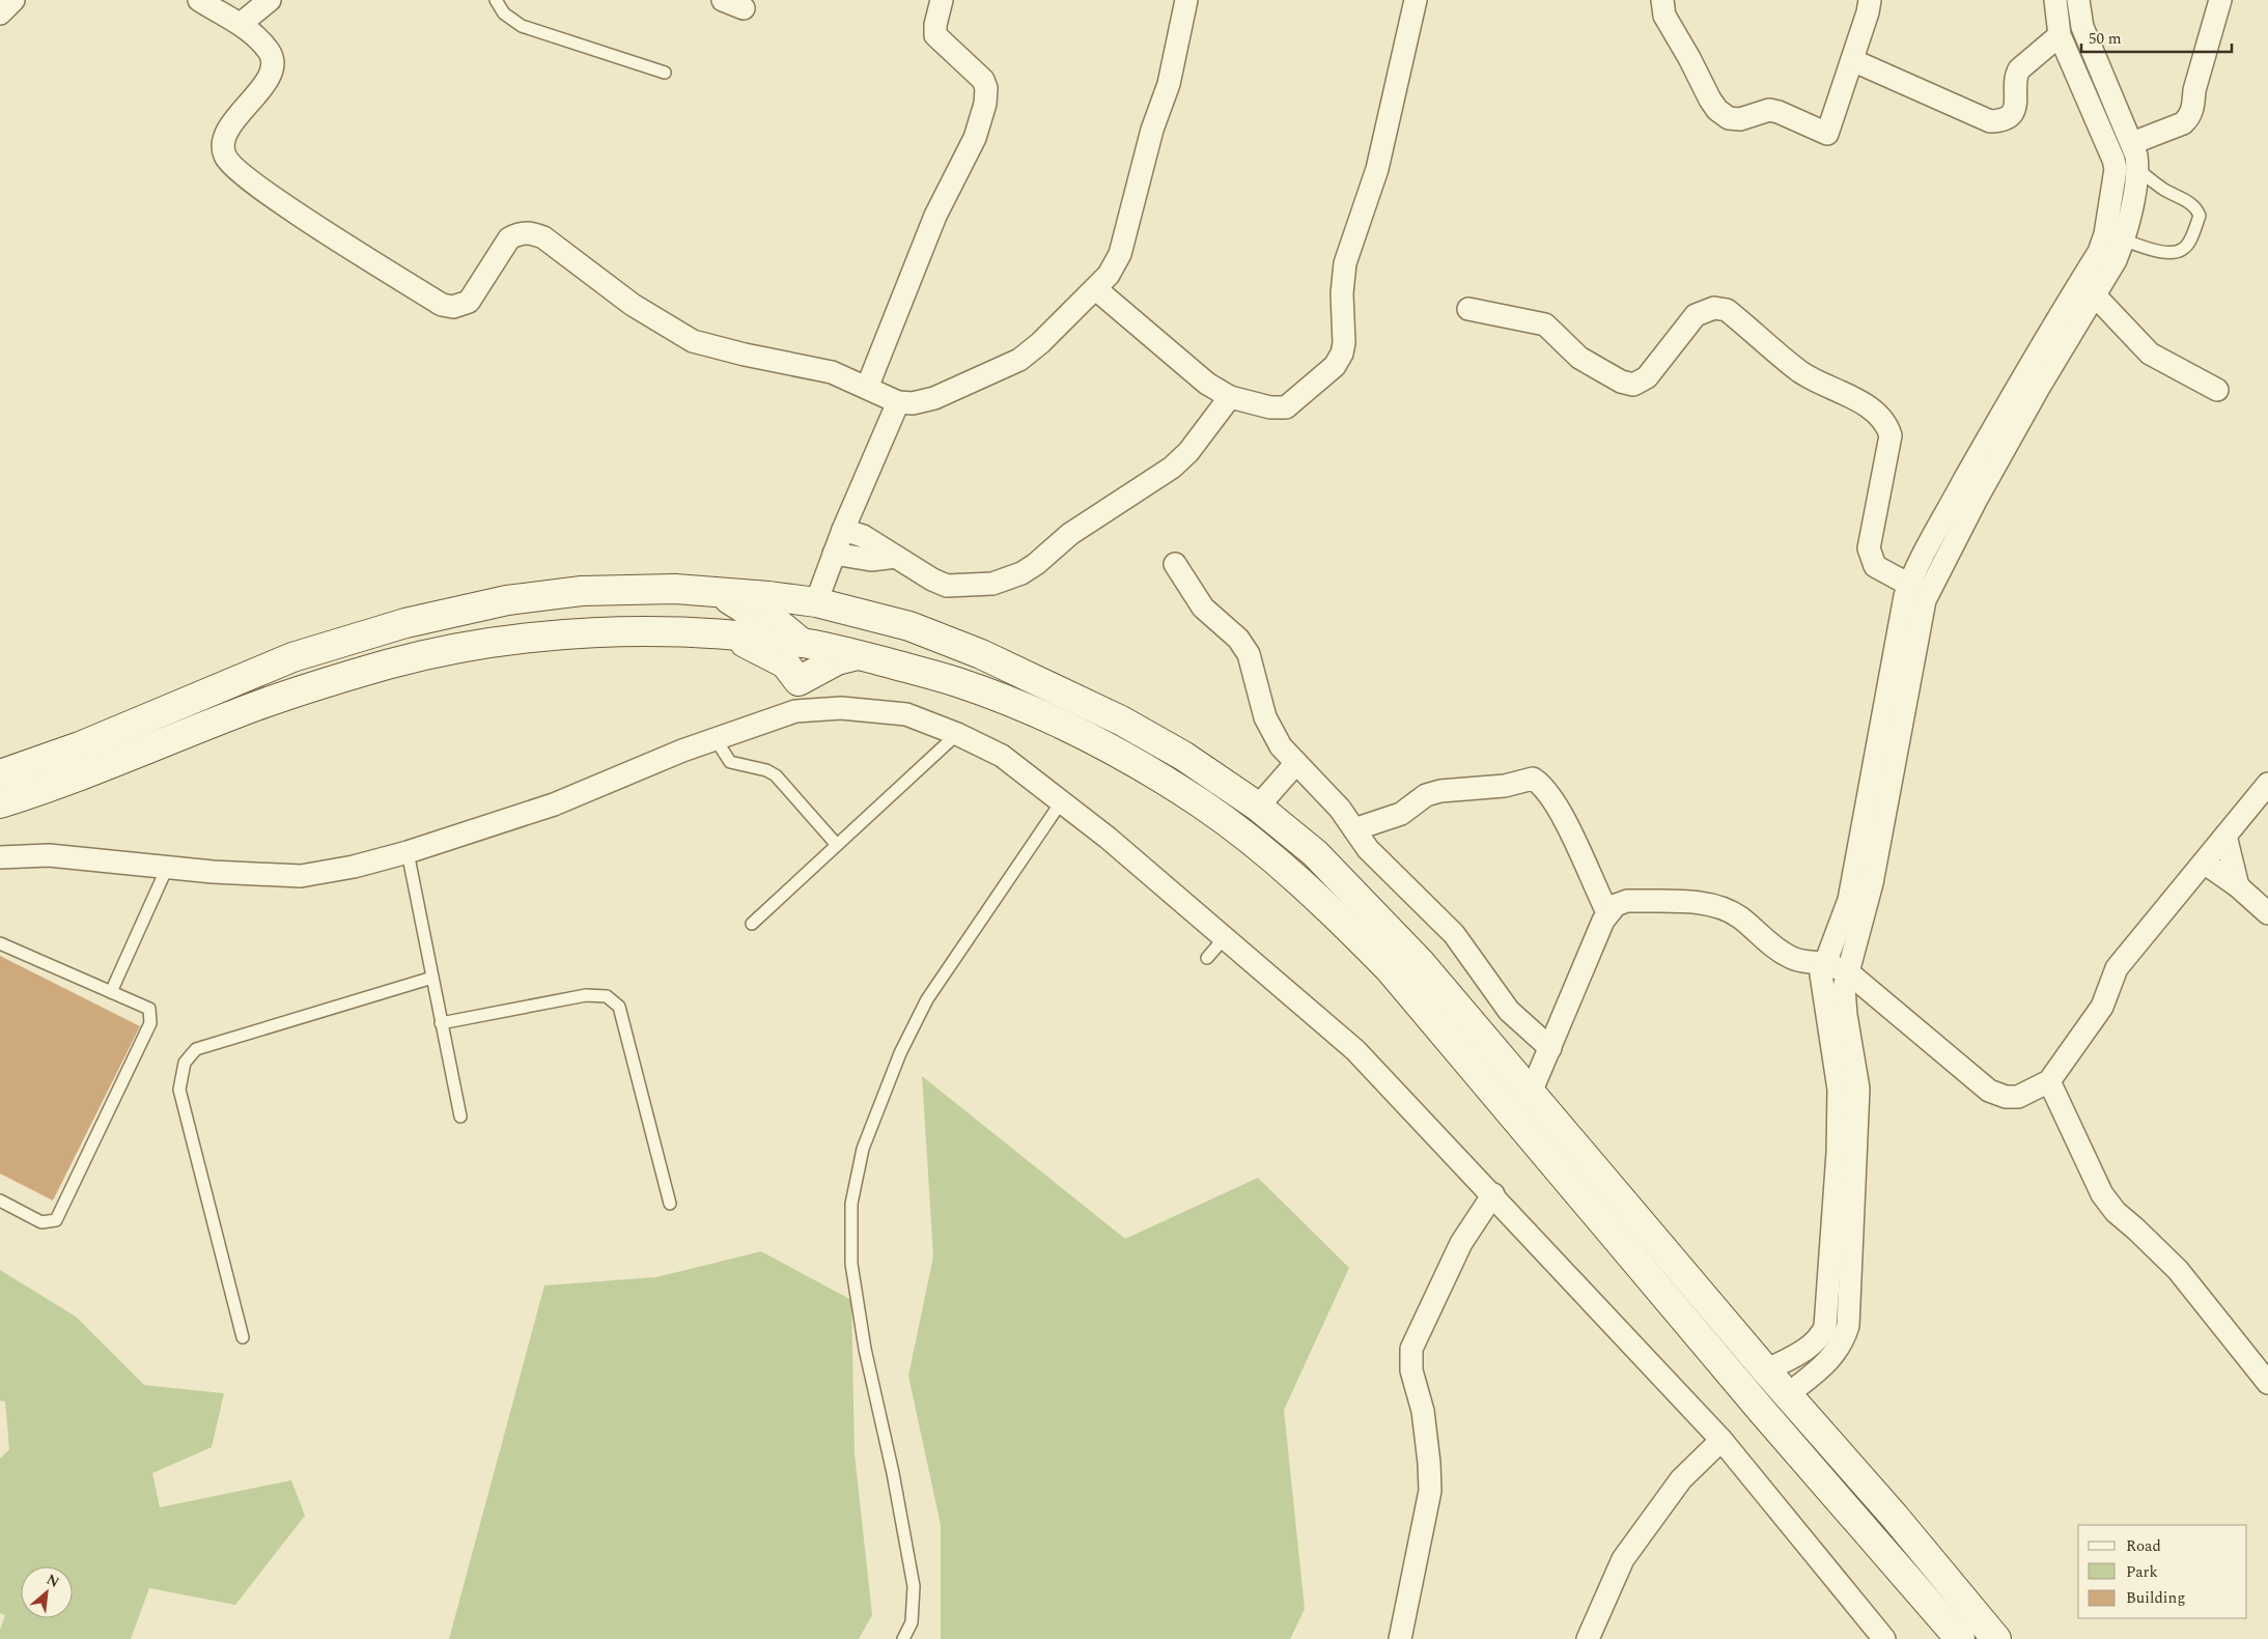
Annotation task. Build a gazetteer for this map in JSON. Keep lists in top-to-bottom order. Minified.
{"legend":["Road","Park","Building"],"scale_bar":"50 m","north":"top right"}
